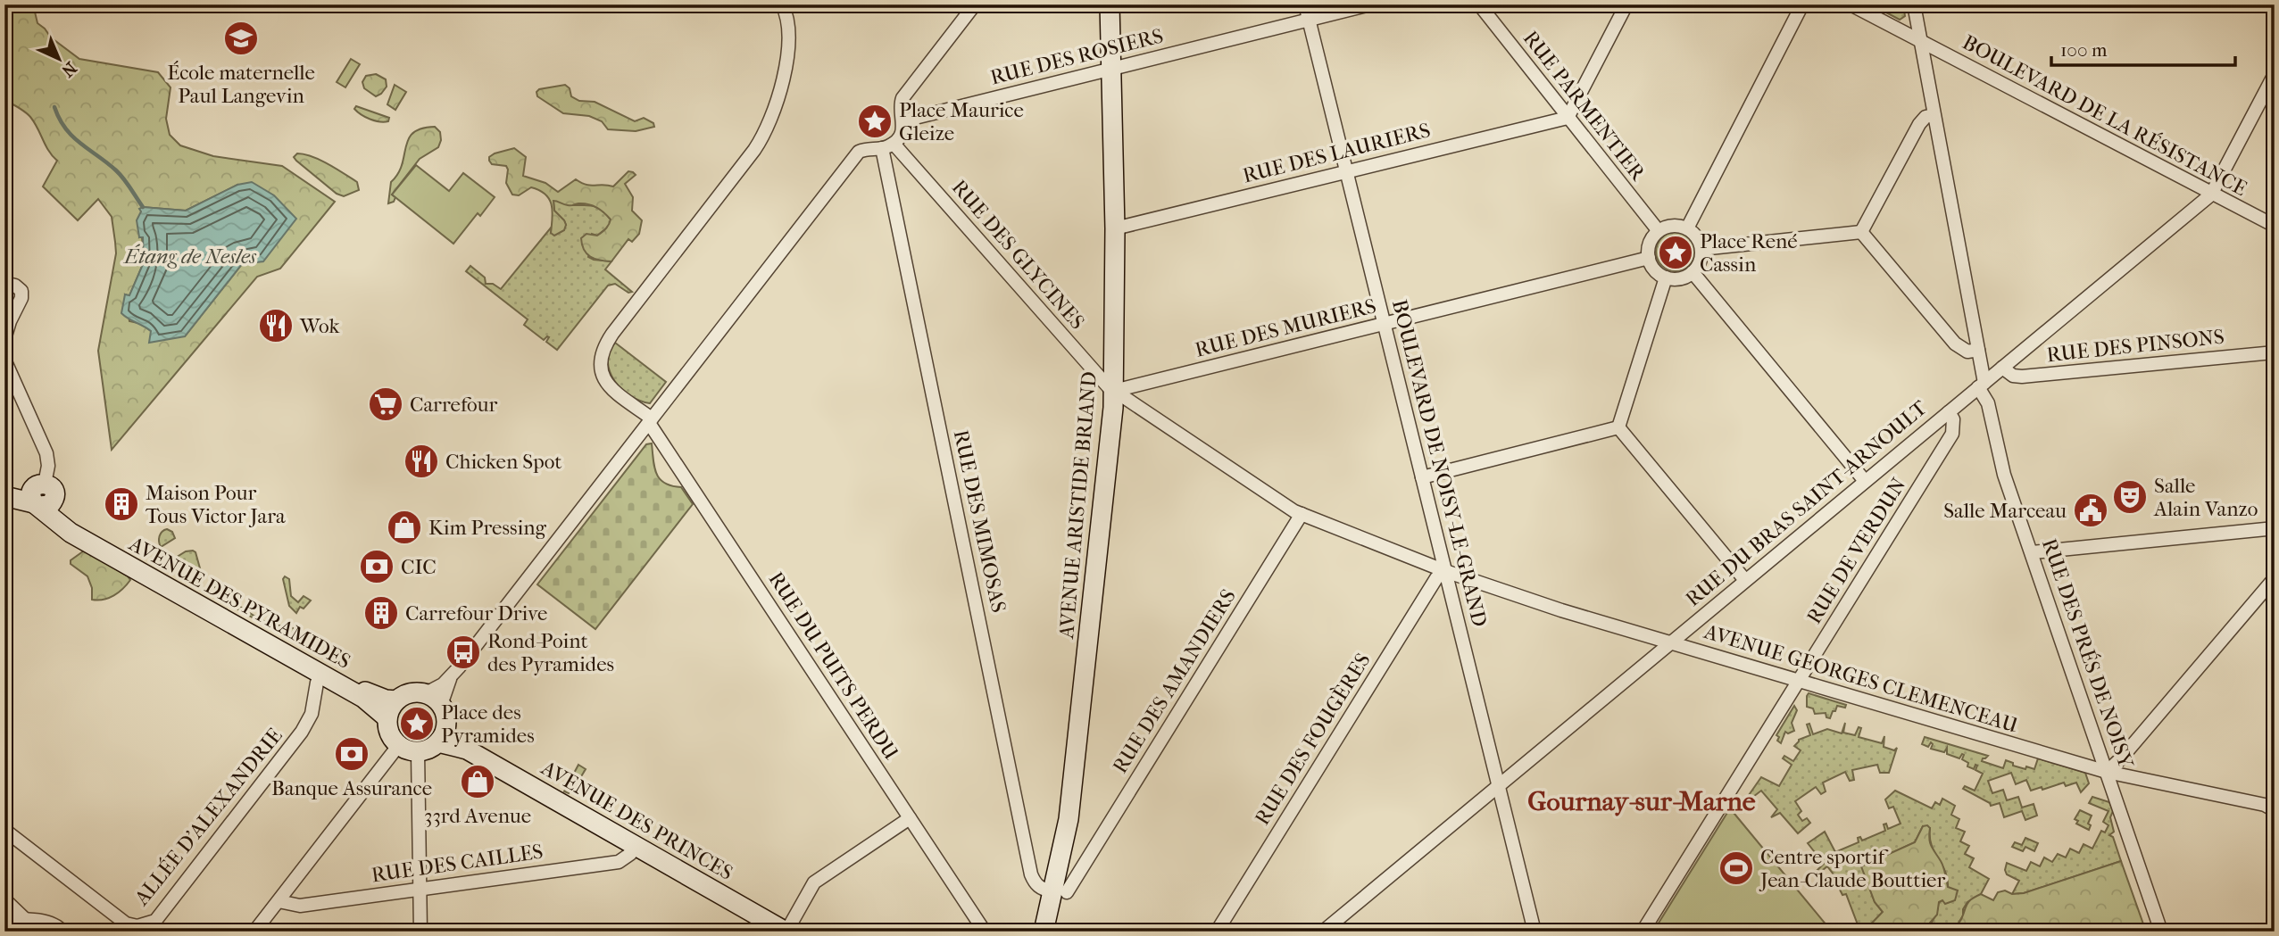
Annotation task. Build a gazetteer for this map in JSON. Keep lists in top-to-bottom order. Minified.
{"streets":{"main road":["AVENUE ARISTIDE BRIAND","AVENUE DES PYRAMIDES","AVENUE DES PRINCES"],"street":["RUE DES ROSIERS","RUE PARMENTIER","BOULEVARD DE LA RÉSISTANCE","RUE DES LAURIERS","RUE DES GLYCINES","RUE DES MURIERS","RUE DES PINSONS","BOULEVARD DE NOISY-LE-GRAND","RUE DU BRAS SAINT-ARNOULT","RUE DES MIMOSAS","RUE DE VERDUN","RUE DES PRÉS DE NOISY","RUE DU PUITS PERDU","AVENUE GEORGES CLEMENCEAU","RUE DES AMANDIERS","RUE DES FOUGÈRES","ALLÉE D'ALEXANDRIE","RUE DES CAILLES"]},"crossings":[["RUE DES ROSIERS","BOULEVARD DE NOISY-LE-GRAND"],["RUE DES ROSIERS","AVENUE ARISTIDE BRIAND"],["RUE PARMENTIER","RUE DES LAURIERS"],["RUE PARMENTIER","RUE DES MURIERS"],["BOULEVARD DE LA RÉSISTANCE","RUE DU BRAS SAINT-ARNOULT"],["BOULEVARD DE LA RÉSISTANCE","RUE DES PRÉS DE NOISY"],["RUE DES LAURIERS","BOULEVARD DE NOISY-LE-GRAND"],["RUE DES LAURIERS","AVENUE ARISTIDE BRIAND"],["RUE DES GLYCINES","RUE DES MURIERS"],["RUE DES GLYCINES","AVENUE ARISTIDE BRIAND"],["RUE DES GLYCINES","RUE DES MIMOSAS"],["RUE DES GLYCINES","AVENUE GEORGES CLEMENCEAU"],["RUE DES MURIERS","BOULEVARD DE NOISY-LE-GRAND"],["RUE DES MURIERS","AVENUE ARISTIDE BRIAND"],["RUE DES MURIERS","AVENUE GEORGES CLEMENCEAU"],["RUE DES PINSONS","RUE DU BRAS SAINT-ARNOULT"],["BOULEVARD DE NOISY-LE-GRAND","RUE DU BRAS SAINT-ARNOULT"],["BOULEVARD DE NOISY-LE-GRAND","AVENUE GEORGES CLEMENCEAU"],["BOULEVARD DE NOISY-LE-GRAND","RUE DES FOUGÈRES"],["RUE DU BRAS SAINT-ARNOULT","RUE DE VERDUN"],["RUE DU BRAS SAINT-ARNOULT","RUE DES PRÉS DE NOISY"],["RUE DU BRAS SAINT-ARNOULT","AVENUE GEORGES CLEMENCEAU"],["AVENUE ARISTIDE BRIAND","RUE DES MIMOSAS"],["AVENUE ARISTIDE BRIAND","AVENUE GEORGES CLEMENCEAU"],["AVENUE ARISTIDE BRIAND","RUE DES AMANDIERS"],["RUE DES MIMOSAS","RUE DES AMANDIERS"],["RUE DE VERDUN","AVENUE GEORGES CLEMENCEAU"],["AVENUE DES PYRAMIDES","ALLÉE D'ALEXANDRIE"],["AVENUE DES PYRAMIDES","AVENUE DES PRINCES"],["RUE DES PRÉS DE NOISY","AVENUE GEORGES CLEMENCEAU"],["AVENUE GEORGES CLEMENCEAU","RUE DES AMANDIERS"],["AVENUE GEORGES CLEMENCEAU","RUE DES FOUGÈRES"],["AVENUE DES PRINCES","RUE DES CAILLES"]],"districts":["Gournay-sur-Marne"],"water":["Étang de Nesles"],"places":{"school or university":["École maternelle Paul Langevin"],"place":["Place Maurice Gleize","Place René Cassin","Place des Pyramides"],"restaurant":["Wok","Chicken Spot"],"supermarket":["Carrefour"],"theatre":["Salle Alain Vanzo"],"building":["Maison Pour Tous Victor Jara","Carrefour Drive"],"public building":["Salle Marceau"],"shop":["Kim Pressing","33rd Avenue"],"bank":["CIC","Banque Assurance"],"bus stop":["Rond-Point des Pyramides"],"sports":["Centre sportif Jean-Claude Bouttier"]},"scale_bar":"100 m","north":"bottom right"}
